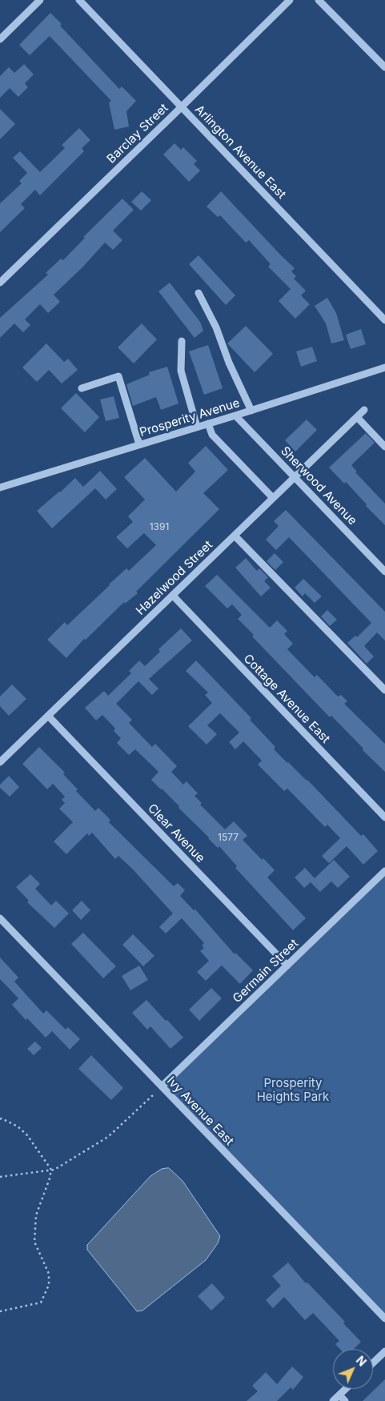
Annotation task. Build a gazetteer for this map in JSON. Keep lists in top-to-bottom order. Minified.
{"streets":{"street":["Barclay Street","Arlington Avenue East","Prosperity Avenue","Sherwood Avenue","Hazelwood Street","Cottage Avenue East","Clear Avenue","Germain Street","Ivy Avenue East"]},"crossings":[["Barclay Street","Arlington Avenue East"],["Prosperity Avenue","Sherwood Avenue"],["Sherwood Avenue","Hazelwood Street"],["Hazelwood Street","Cottage Avenue East"],["Hazelwood Street","Clear Avenue"],["Clear Avenue","Germain Street"],["Germain Street","Ivy Avenue East"]],"parks":["Prosperity Heights Park"],"house_numbers":["1391","1577"],"north":"top right"}
